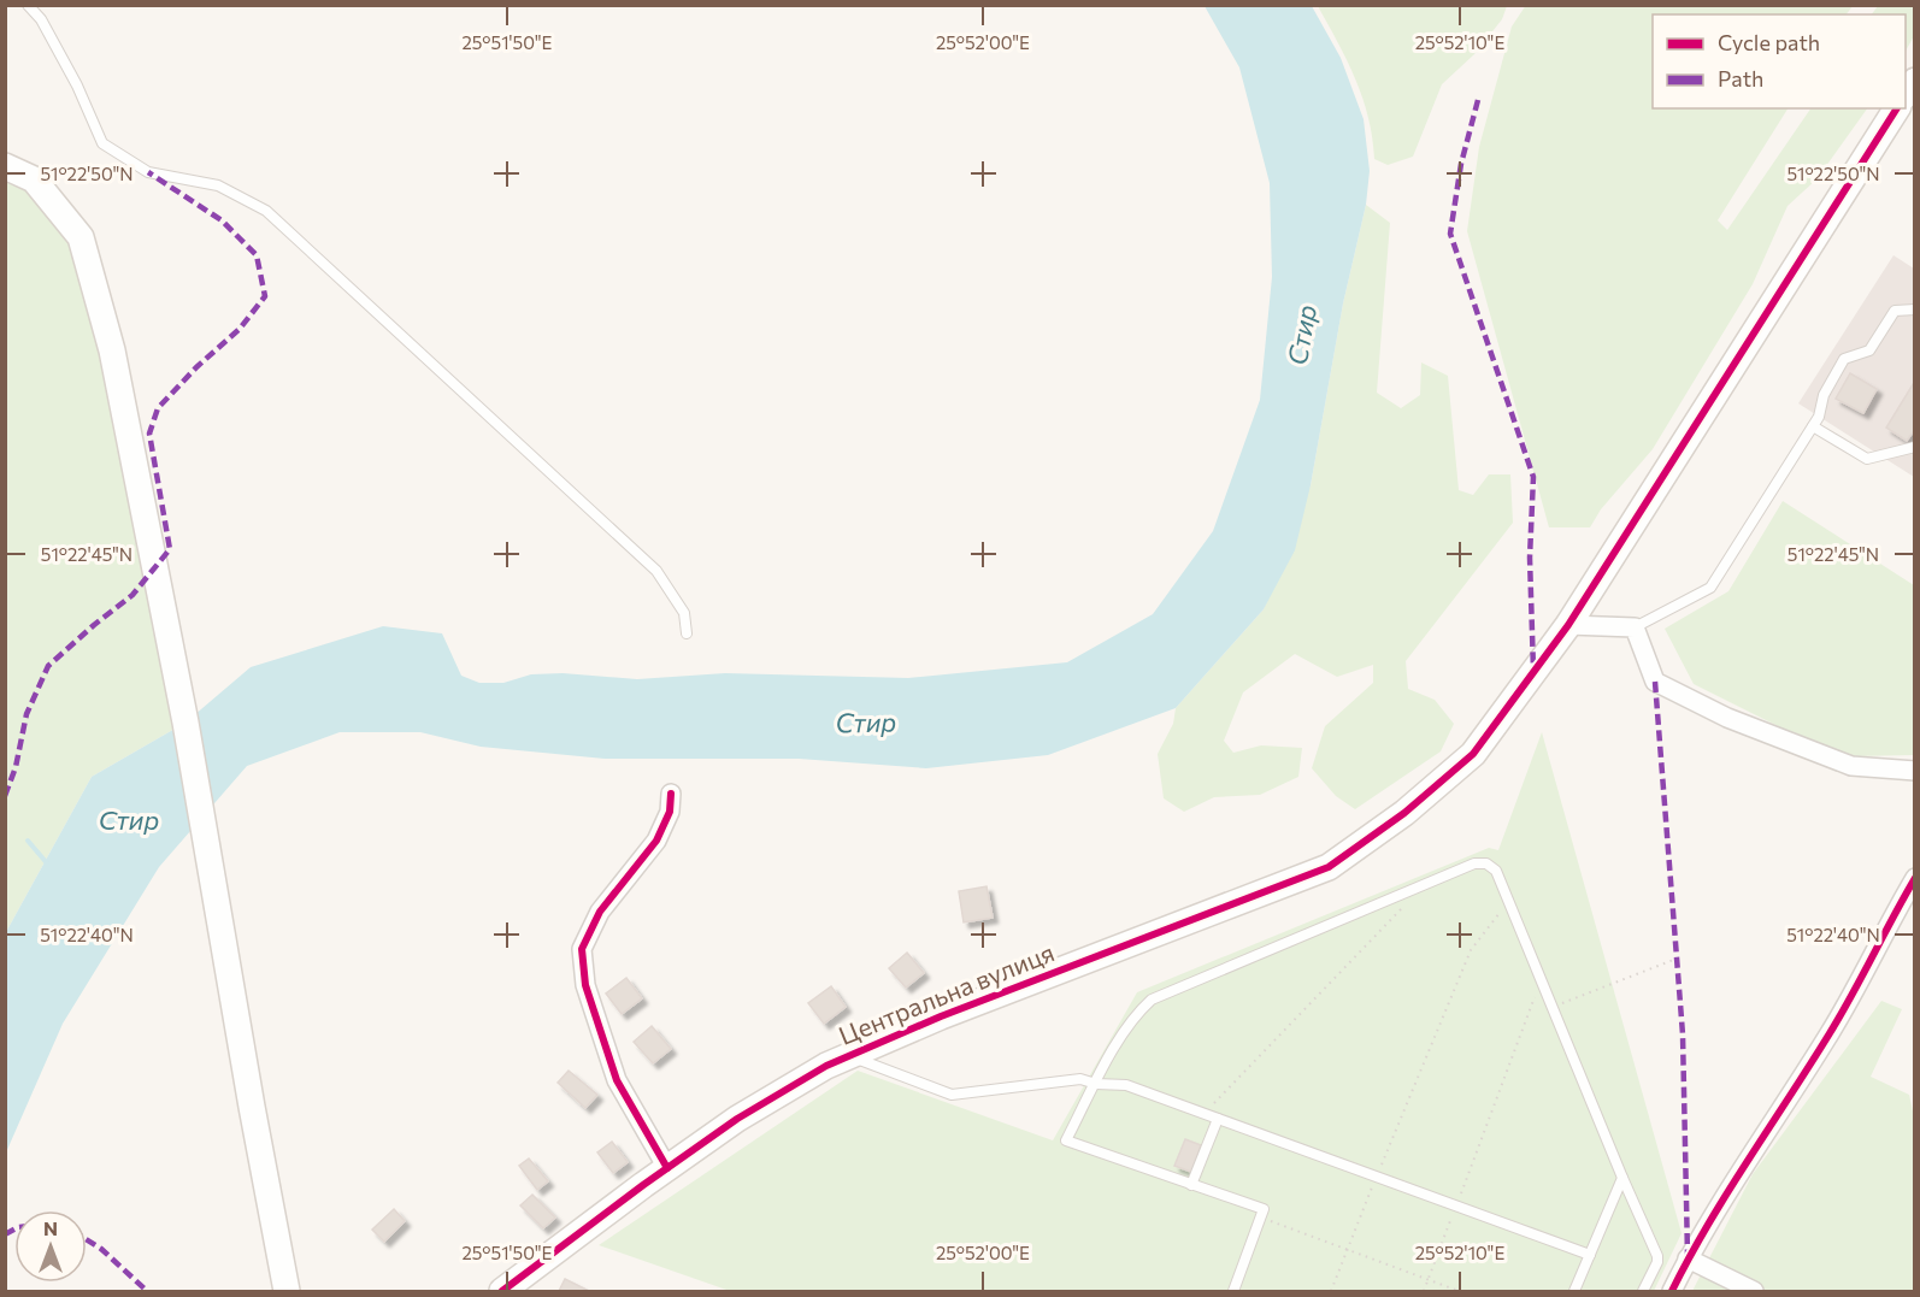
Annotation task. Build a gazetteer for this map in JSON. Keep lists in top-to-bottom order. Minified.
{"streets":{"street":["Центральна вулиця"]},"water":["Стир"],"legend":["Cycle path","Path"],"north":"top","coordinates":["25°51'50\"E","25°52'00\"E","25°52'10\"E","51°22'50\"N","51°22'45\"N","51°22'40\"N"]}
